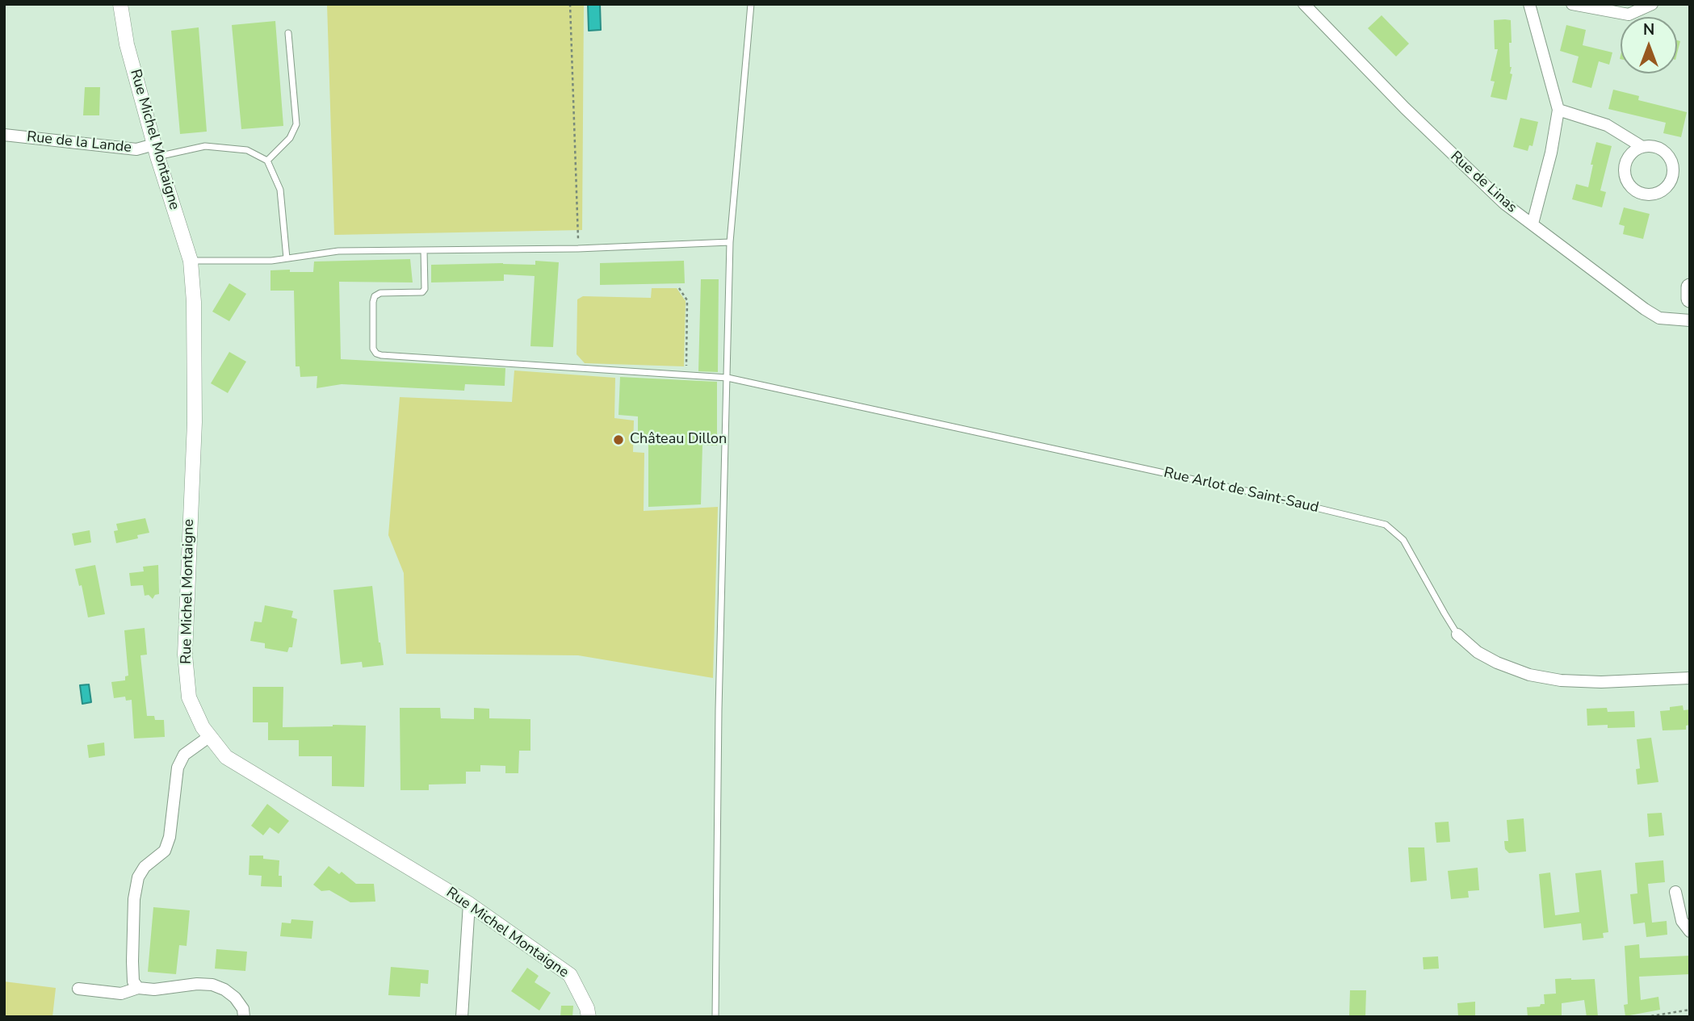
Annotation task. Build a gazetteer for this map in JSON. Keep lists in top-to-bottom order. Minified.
{"streets":{"street":["Rue Michel Montaigne","Rue de la Lande","Rue de Linas","Rue Arlot de Saint-Saud"]},"crossings":[["Rue Michel Montaigne","Rue de la Lande"]],"places":["Château Dillon"],"north":"top"}
